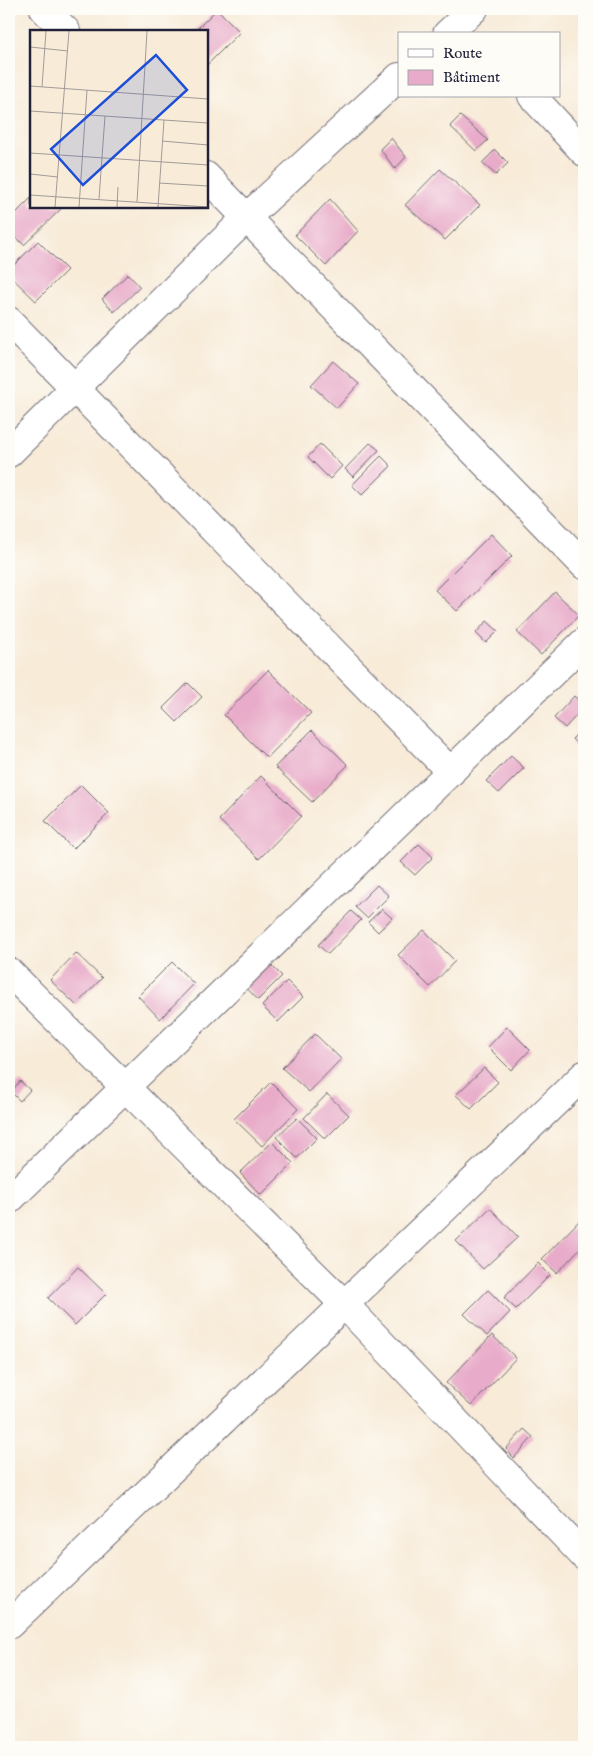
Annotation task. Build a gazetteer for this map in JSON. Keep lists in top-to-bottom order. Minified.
{"legend":["Route","Bâtiment"]}
